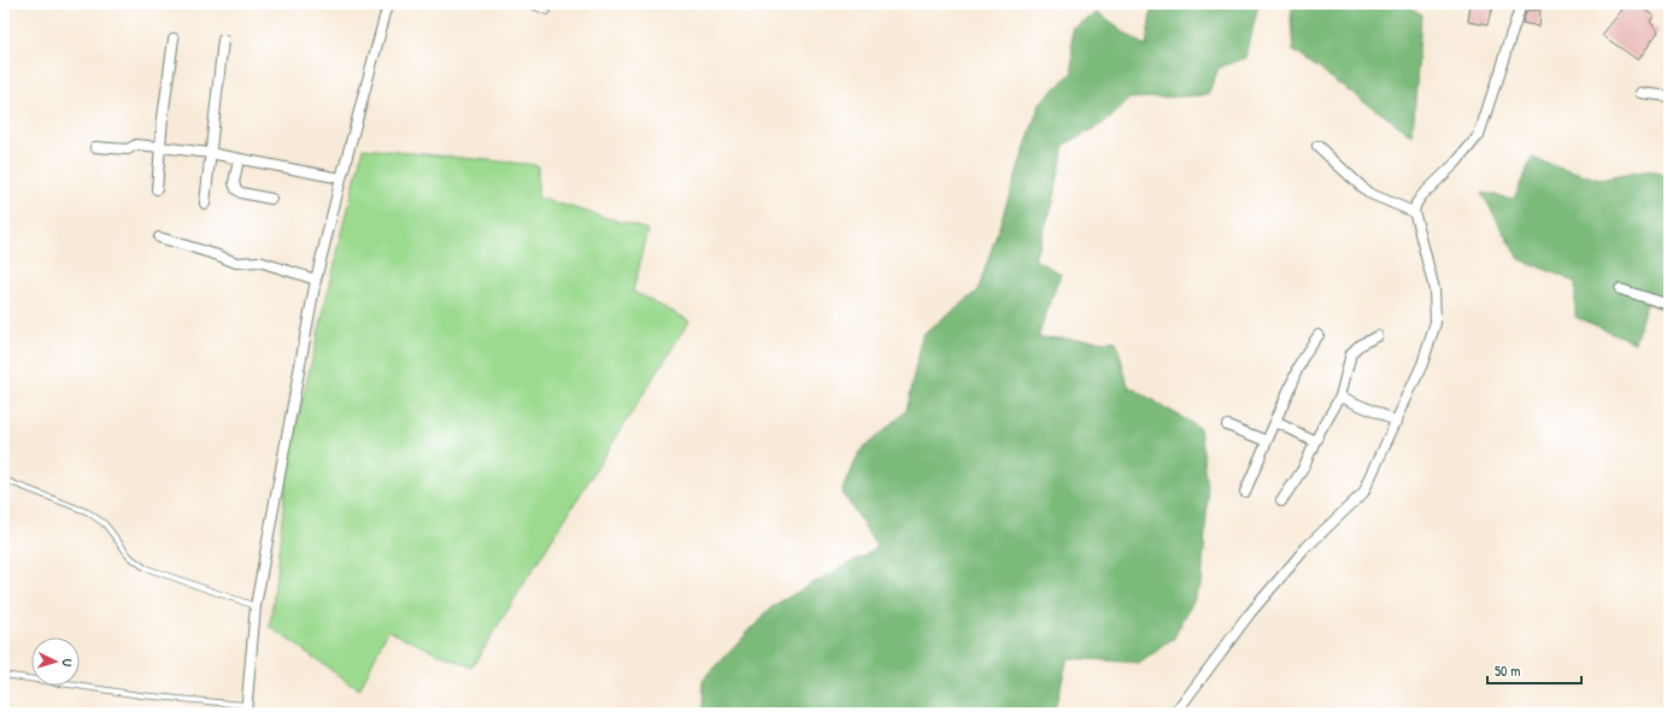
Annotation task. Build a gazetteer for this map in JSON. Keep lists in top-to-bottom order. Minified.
{"scale_bar":"50 m","north":"right"}
